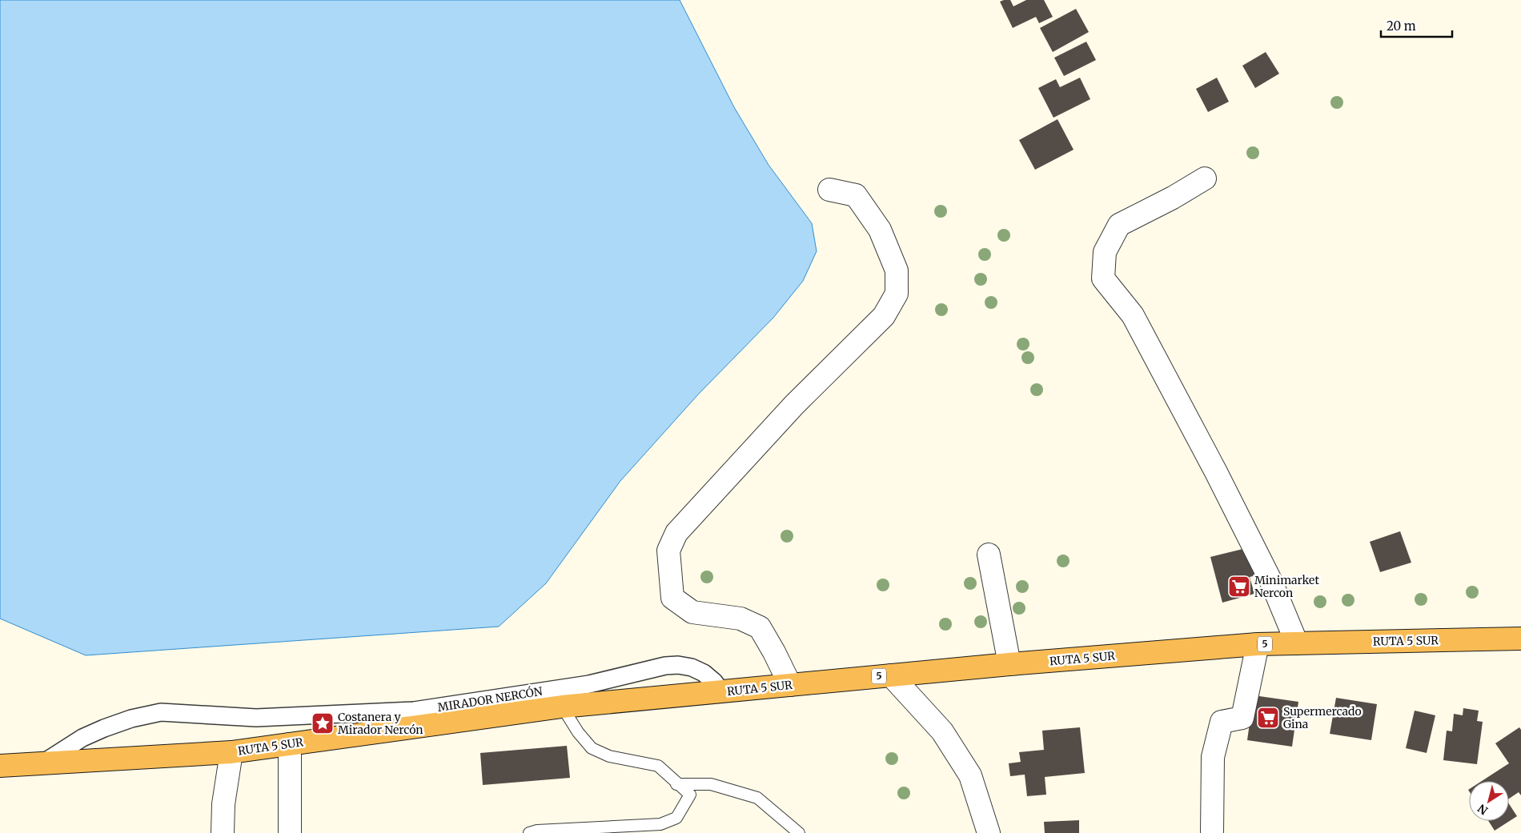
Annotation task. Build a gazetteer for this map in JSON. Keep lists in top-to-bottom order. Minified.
{"streets":{"highway":["RUTA 5 SUR","5"],"street":["MIRADOR NERCÓN"]},"crossings":[["RUTA 5 SUR","MIRADOR NERCÓN"]],"places":{"supermarket":["Minimarket Nercon","Supermercado Gina"],"place":["Costanera y Mirador Nercón"]},"scale_bar":"20 m","north":"bottom left"}
